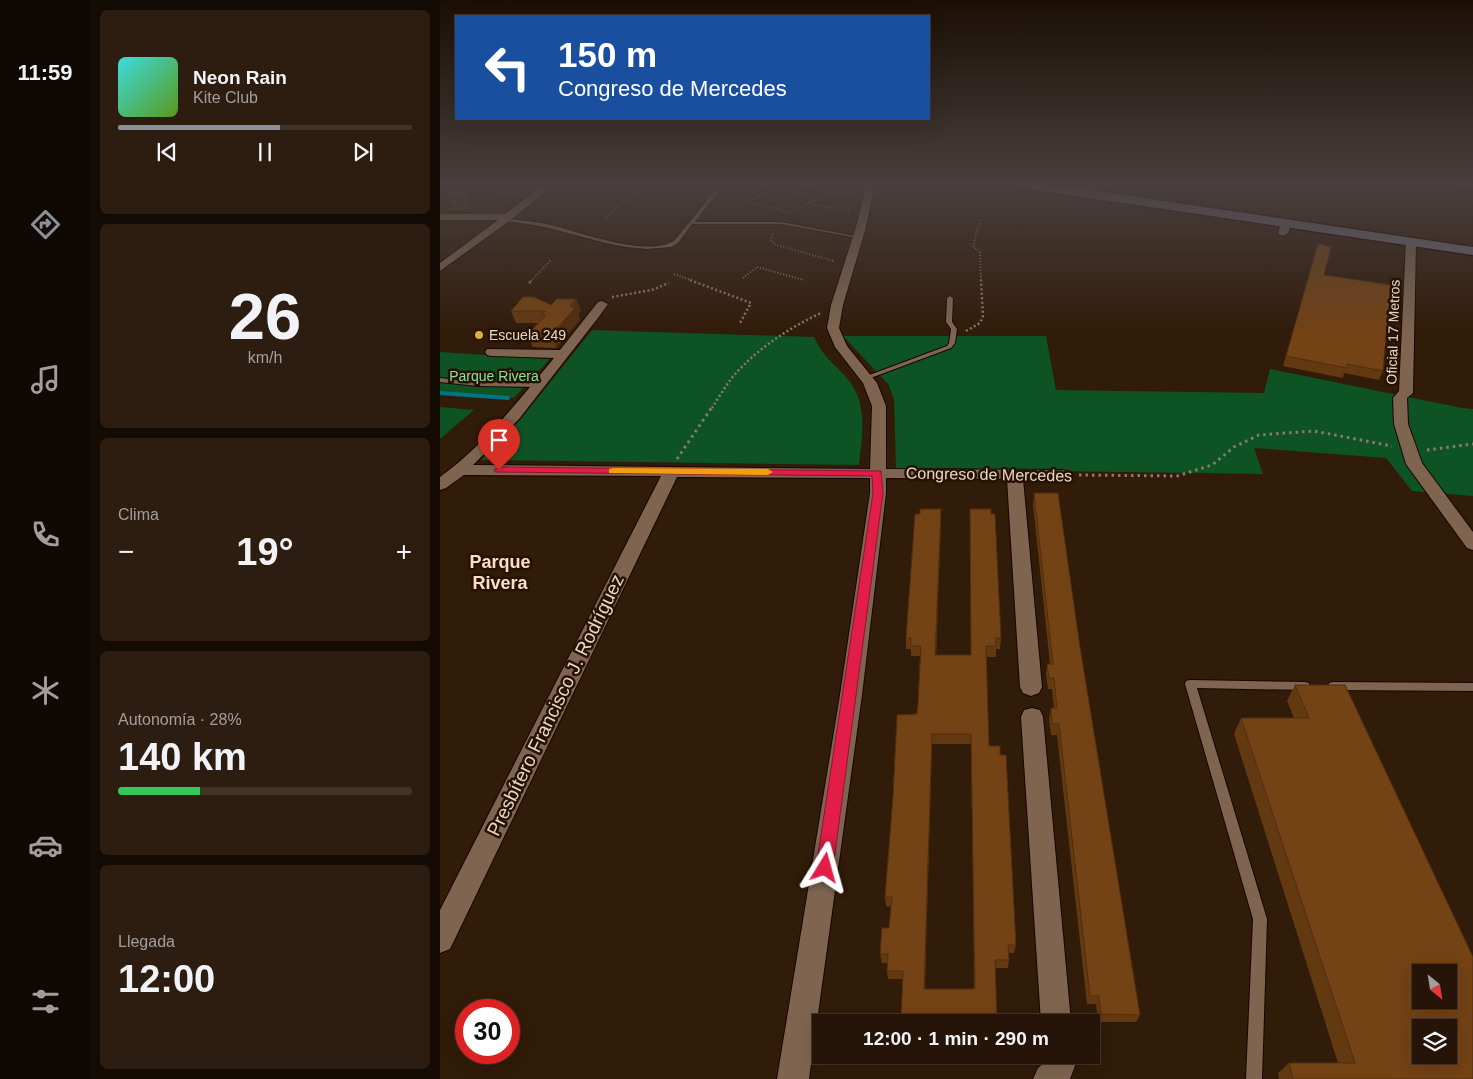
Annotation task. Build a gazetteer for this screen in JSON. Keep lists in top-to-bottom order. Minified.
{"streets":{"street":["Oficial 17 Metros","Congreso de Mercedes","Presbítero Francisco J. Rodríguez"]},"crossings":[["Oficial 17 Metros","Congreso de Mercedes"],["Congreso de Mercedes","Presbítero Francisco J. Rodríguez"]],"districts":["Parque Rivera"],"parks":["Parque Rivera"],"places":["Escuela 249"],"north":"bottom right","page":{"tabs":"11:59","turn":["150 m","Congreso de Mercedes"],"song":["Neon Rain","Kite Club"],"tile":[["26","km/h"],"Clima",["Autonomía · 28%","140 km"],["Llegada","12:00"]],"heat":["−","19°","+"],"limit":"30","trip":"12:00 · 1 min · 290 m"}}
